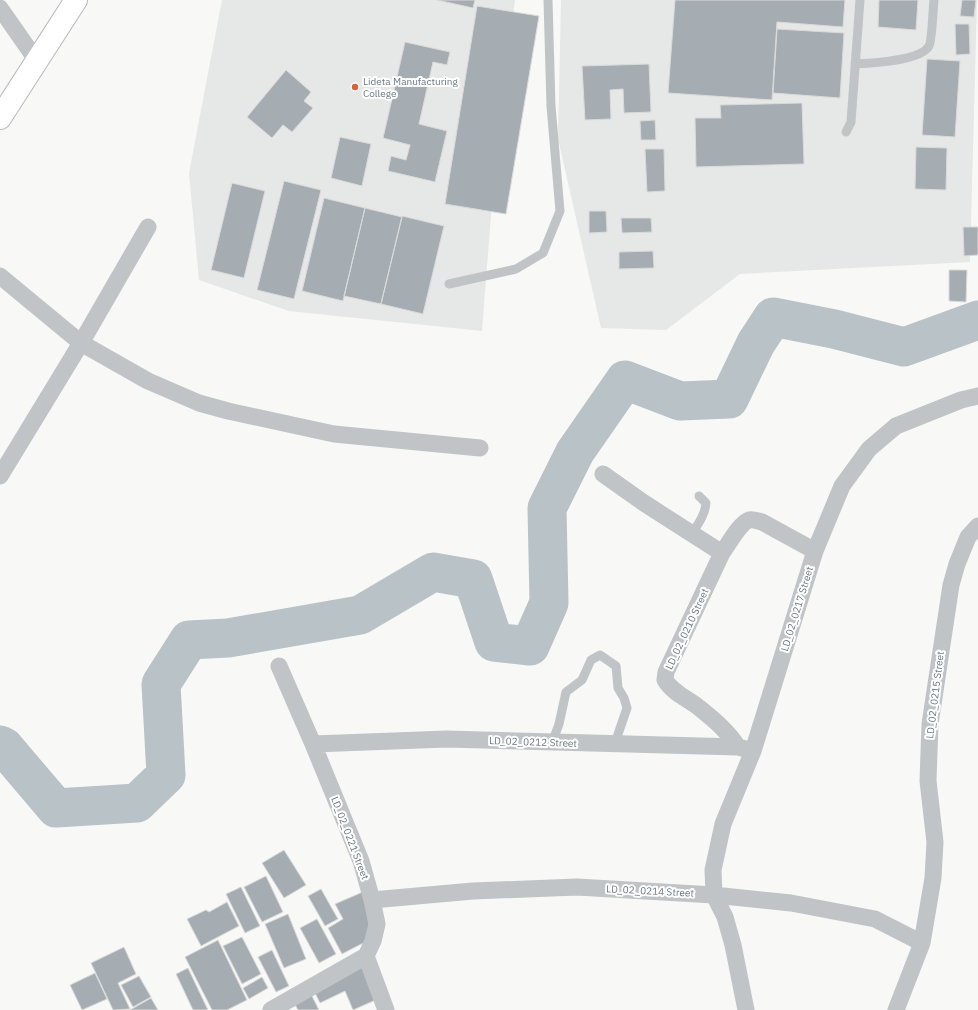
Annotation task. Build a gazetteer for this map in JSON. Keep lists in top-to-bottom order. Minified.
{"streets":{"street":["LD_02_0217 Street","LD_02_0210 Street","LD_02_0215 Street","LD_02_0212 Street","LD_02_0221 Street","LD_02_0214 Street"]},"crossings":[["LD_02_0217 Street","LD_02_0210 Street"],["LD_02_0217 Street","LD_02_0212 Street"],["LD_02_0217 Street","LD_02_0214 Street"],["LD_02_0210 Street","LD_02_0212 Street"],["LD_02_0215 Street","LD_02_0214 Street"],["LD_02_0212 Street","LD_02_0221 Street"],["LD_02_0221 Street","LD_02_0214 Street"]],"places":["Lideta Manufacturing College"]}
